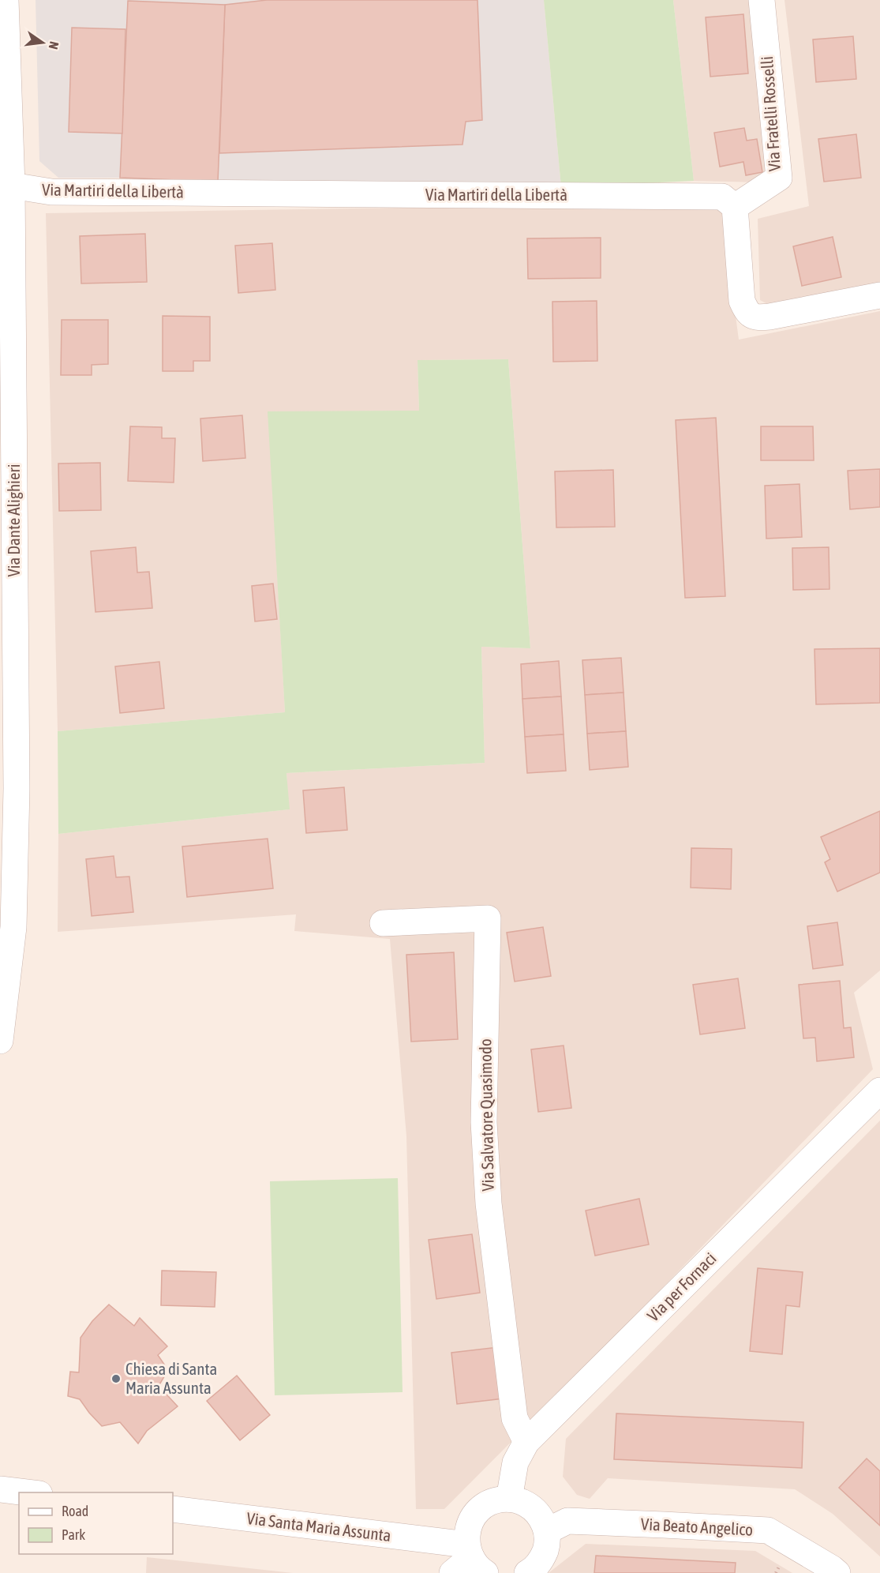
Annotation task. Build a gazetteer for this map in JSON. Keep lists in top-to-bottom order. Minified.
{"streets":{"street":["Via Fratelli Rosselli","Via Martiri della Libertà","Via Dante Alighieri","Via Salvatore Quasimodo","Via per Fornaci","Via Santa Maria Assunta","Via Beato Angelico"]},"crossings":[["Via Fratelli Rosselli","Via Martiri della Libertà"],["Via Martiri della Libertà","Via Dante Alighieri"],["Via Salvatore Quasimodo","Via per Fornaci"]],"places":["Chiesa di Santa Maria Assunta"],"legend":["Road","Park"],"north":"right"}
